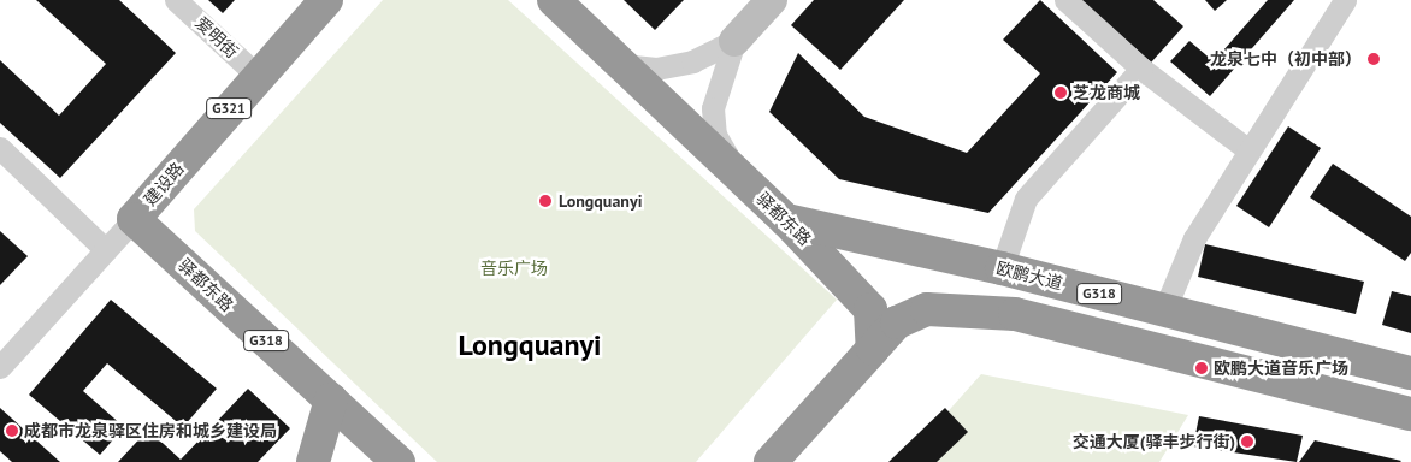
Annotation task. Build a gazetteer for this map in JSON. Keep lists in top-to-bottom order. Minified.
{"streets":{"highway":["G321","建设路","驿都东路","欧鹏大道","G318"],"street":["爱明街"]},"crossings":[["爱明街","建设路"],["建设路","驿都东路"],["驿都东路","欧鹏大道"],["驿都东路","G318"]],"districts":["Longquanyi"],"parks":["音乐广场"],"places":["龙泉七中（初中部）","芝龙商城","Longquanyi","欧鹏大道音乐广场","成都市龙泉驿区住房和城乡建设局","交通大厦(驿丰步行街)"]}
